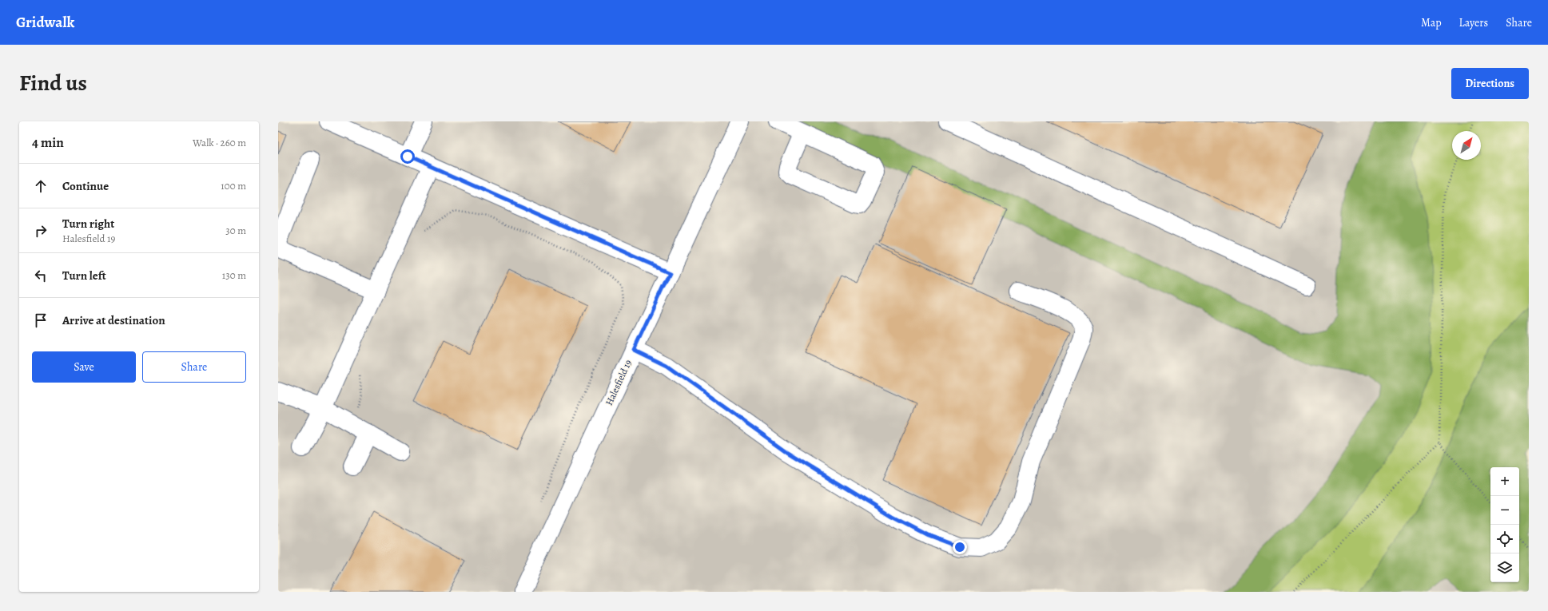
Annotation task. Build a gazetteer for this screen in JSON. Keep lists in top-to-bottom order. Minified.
{"streets":{"street":["Halesfield 19"]},"north":"top right","page":{"header":"Gridwalk","nav":["Map","Layers","Share"],"title":"Find us","buttons":["Directions",["Save","Share"]],"heading":["4 min","Walk · 260 m"],"list":[["Continue","100 m"],["Turn right","Halesfield 19","30 m"],["Turn left","130 m"],"Arrive at destination"],"map_buttons":["+","−"]}}
